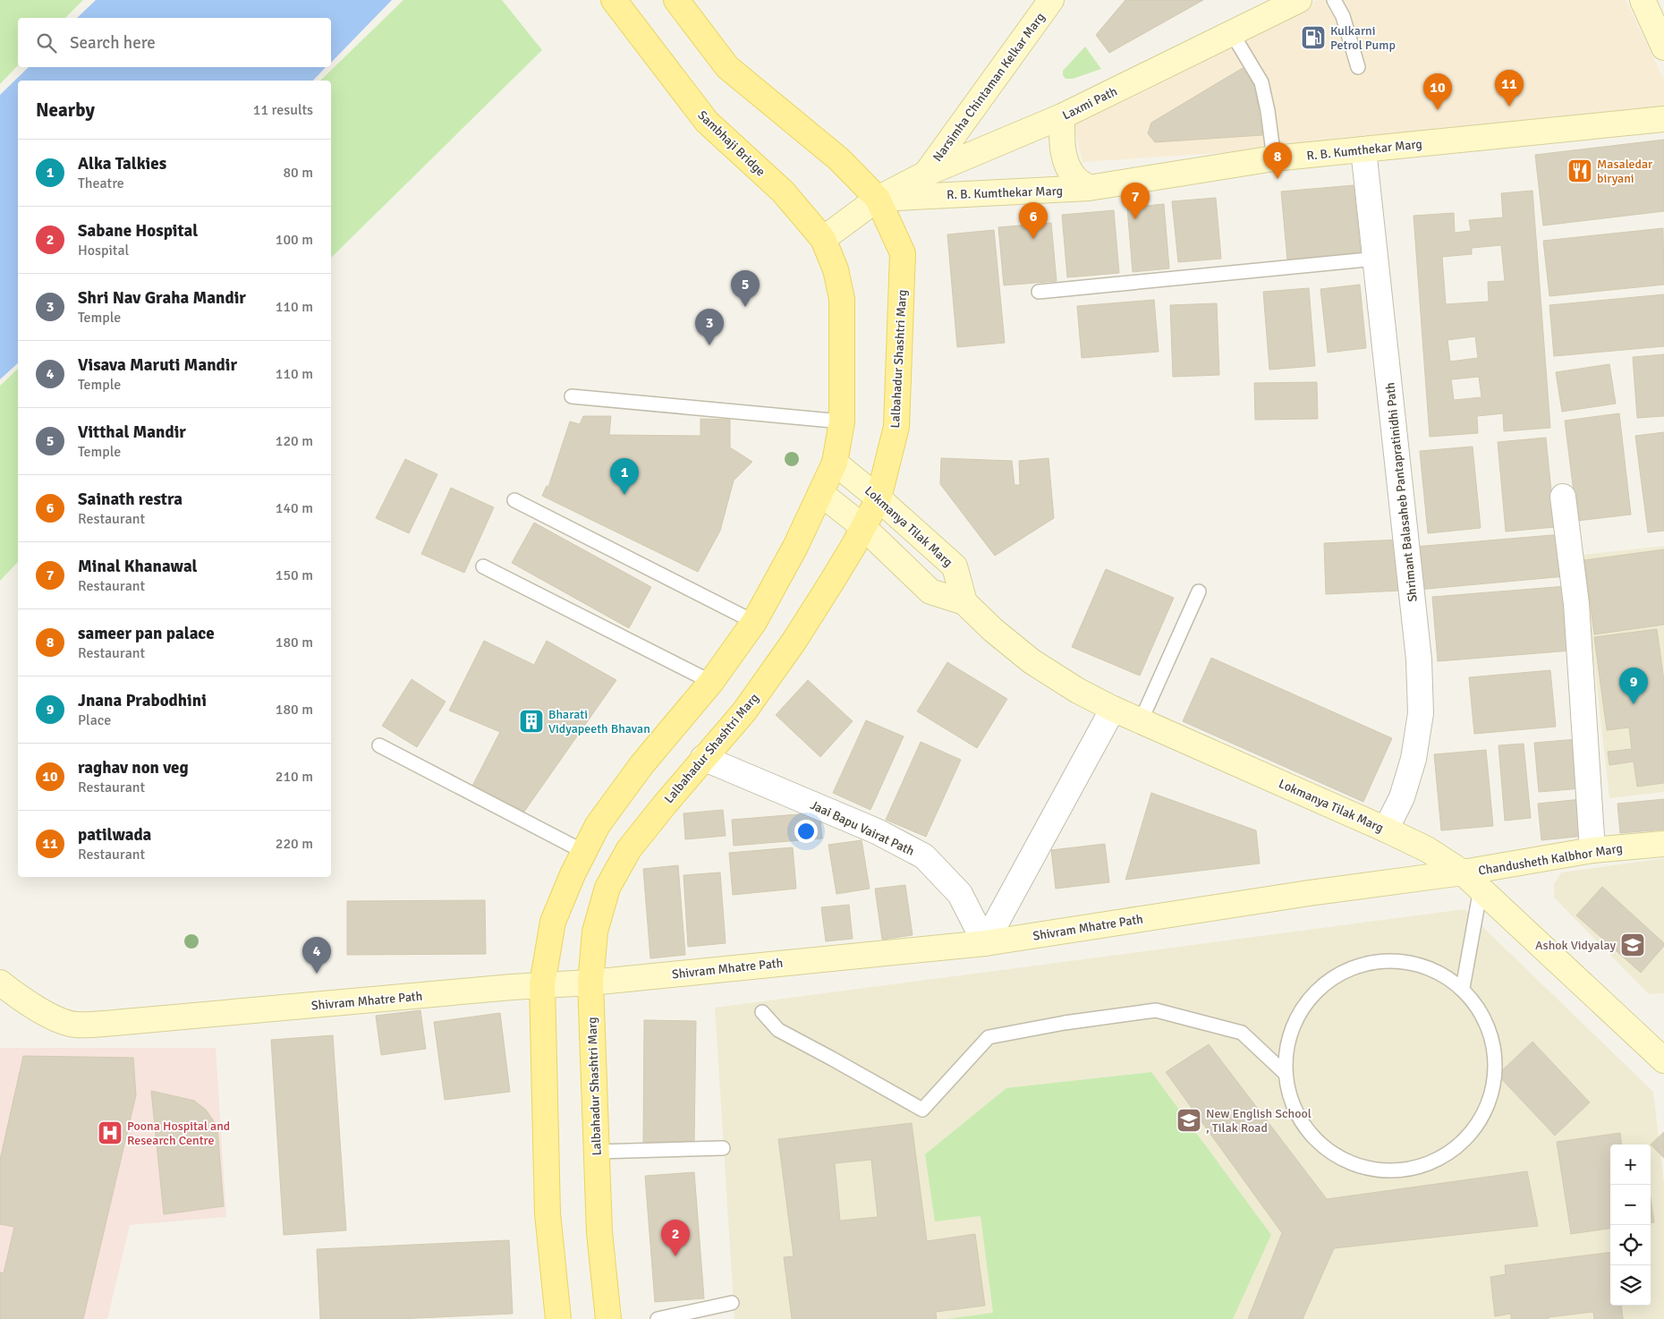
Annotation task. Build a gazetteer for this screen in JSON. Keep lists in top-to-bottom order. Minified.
{"streets":{"main road":["Sambhaji Bridge","Lalbahadur Shashtri Marg"],"street":["Narsimha Chintaman Kelkar Marg","Laxmi Path","R. B. Kumthekar Marg","Shrimant Balasaheb Pantapratinidhi Path","Lokmanya Tilak Marg","Jaai Bapu Vairat Path","Chandusheth Kalbhor Marg","Shivram Mhatre Path"]},"crossings":[["Narsimha Chintaman Kelkar Marg","Laxmi Path"],["Laxmi Path","Sambhaji Bridge"],["Laxmi Path","R. B. Kumthekar Marg"],["Laxmi Path","Lalbahadur Shashtri Marg"],["R. B. Kumthekar Marg","Lalbahadur Shashtri Marg"],["R. B. Kumthekar Marg","Shrimant Balasaheb Pantapratinidhi Path"],["Lalbahadur Shashtri Marg","Lokmanya Tilak Marg"],["Lalbahadur Shashtri Marg","Jaai Bapu Vairat Path"],["Lalbahadur Shashtri Marg","Shivram Mhatre Path"],["Shrimant Balasaheb Pantapratinidhi Path","Lokmanya Tilak Marg"],["Lokmanya Tilak Marg","Chandusheth Kalbhor Marg"],["Lokmanya Tilak Marg","Shivram Mhatre Path"],["Jaai Bapu Vairat Path","Shivram Mhatre Path"],["Chandusheth Kalbhor Marg","Shivram Mhatre Path"]],"places":{"fuel station":["Kulkarni Petrol Pump"],"restaurant":["Masaledar biryani"],"building":["Bharati Vidyapeeth Bhavan"],"school or university":["Ashok Vidyalay","New English School , Tilak Road"],"hospital":["Poona Hospital and Research Centre"]},"page":{"search":"Search here","pins":["11","10","8","7","6","5","3","1","9","4","2"],"heading":["Nearby","11 results"],"list":[{"mark":"1","name":"Alka Talkies","note":"Theatre","value":"80 m"},{"mark":"2","name":"Sabane Hospital","note":"Hospital","value":"100 m"},{"mark":"3","name":"Shri Nav Graha Mandir","note":"Temple","value":"110 m"},{"mark":"4","name":"Visava Maruti Mandir","note":"Temple","value":"110 m"},{"mark":"5","name":"Vitthal Mandir","note":"Temple","value":"120 m"},{"mark":"6","name":"Sainath restra","note":"Restaurant","value":"140 m"},{"mark":"7","name":"Minal Khanawal","note":"Restaurant","value":"150 m"},{"mark":"8","name":"sameer pan palace","note":"Restaurant","value":"180 m"},{"mark":"9","name":"Jnana Prabodhini","note":"Place","value":"180 m"},{"mark":"10","name":"raghav non veg","note":"Restaurant","value":"210 m"},{"mark":"11","name":"patilwada","note":"Restaurant","value":"220 m"}],"map_buttons":["+","−"]}}
